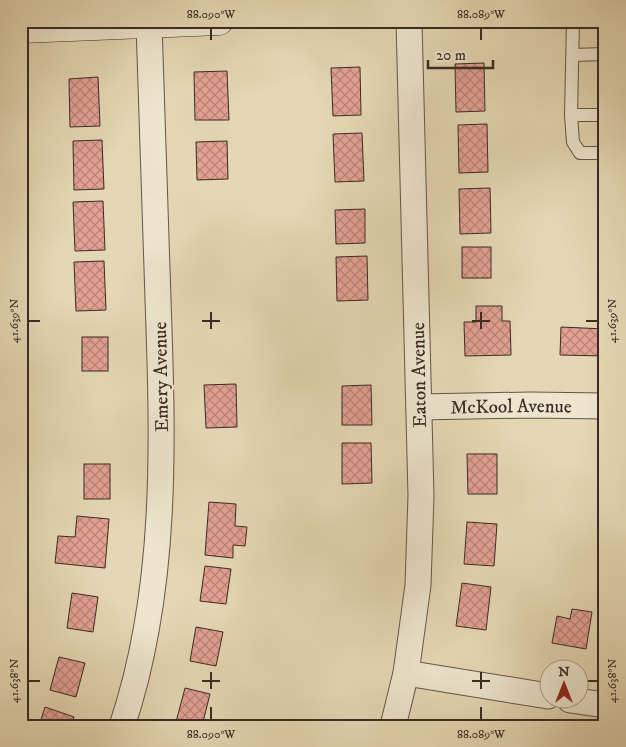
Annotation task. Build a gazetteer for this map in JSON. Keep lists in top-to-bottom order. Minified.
{"streets":{"street":["Eaton Avenue","Emery Avenue","McKool Avenue"]},"crossings":[["Eaton Avenue","McKool Avenue"]],"scale_bar":"20 m","north":"top","coordinates":["88.090°W","88.089°W","41.639°N","41.638°N"]}
